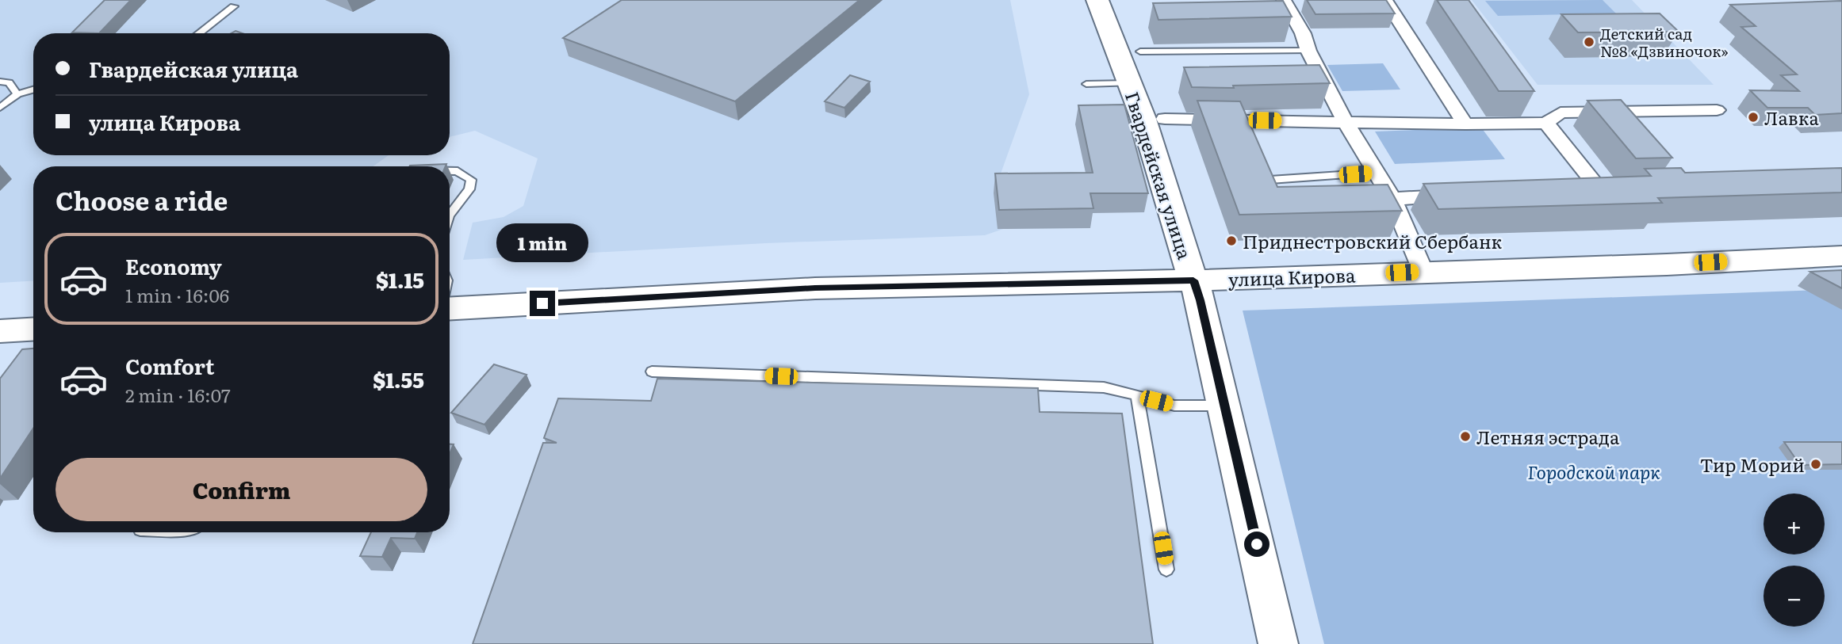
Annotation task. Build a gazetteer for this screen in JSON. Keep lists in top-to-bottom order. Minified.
{"streets":{"main road":["Гвардейская улица","улица Кирова"]},"crossings":[["Гвардейская улица","улица Кирова"]],"parks":["Городской парк"],"places":["Детский сад №8 «Дзвиночок»","Лавка","Приднестровский Сбербанк","Летняя эстрада","Тир Морий"],"page":{"banner":["Гвардейская улица","улица Кирова"],"heading":"Choose a ride","bubble":"1 min","list":[{"name":"Economy","note":"1 min · 16:06","value":"$1.15"},{"name":"Comfort","note":"2 min · 16:07","value":"$1.55"}],"buttons":"Confirm","map_buttons":["+","−"]}}
